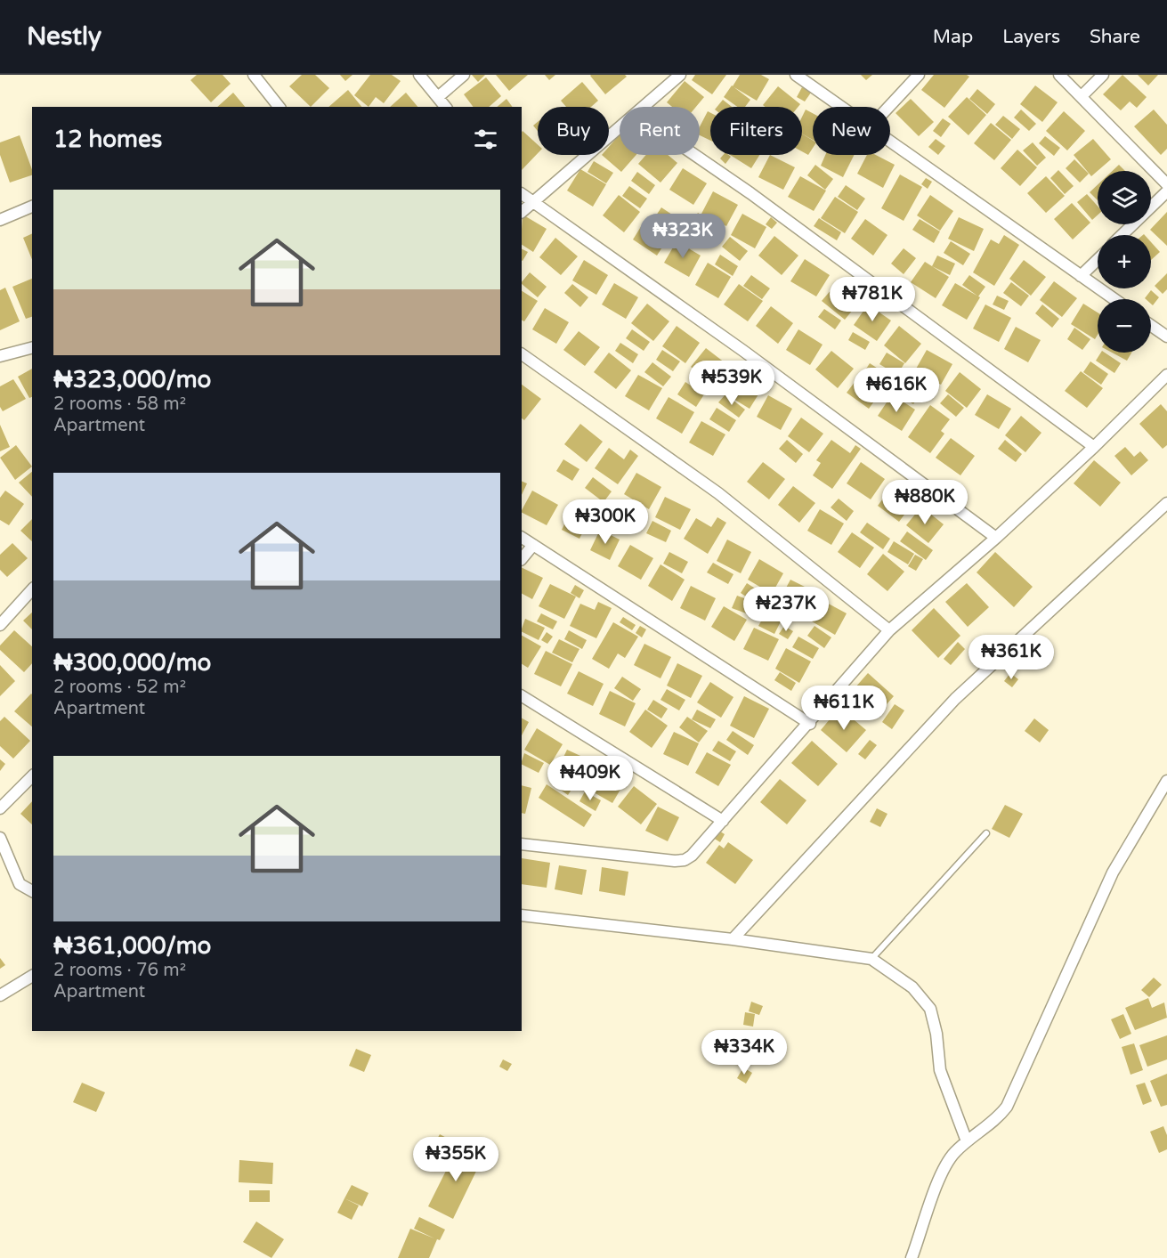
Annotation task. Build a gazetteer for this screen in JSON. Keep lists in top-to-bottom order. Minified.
{"page":{"header":"Nestly","nav":["Map","Layers","Share"],"chip":["Buy","Rent","Filters","New"],"heading":"12 homes","map_buttons":["+","−"],"list":[{"name":"₦323,000/mo","note":"2 rooms · 58 m² · Apartment"},{"name":"₦300,000/mo","note":"2 rooms · 52 m² · Apartment"},{"name":"₦361,000/mo","note":"2 rooms · 76 m² · Apartment"}],"price":["₦323K","₦781K","₦539K","₦616K","₦880K","₦300K","₦237K","₦361K","₦611K","₦409K","₦334K","₦355K"]}}
